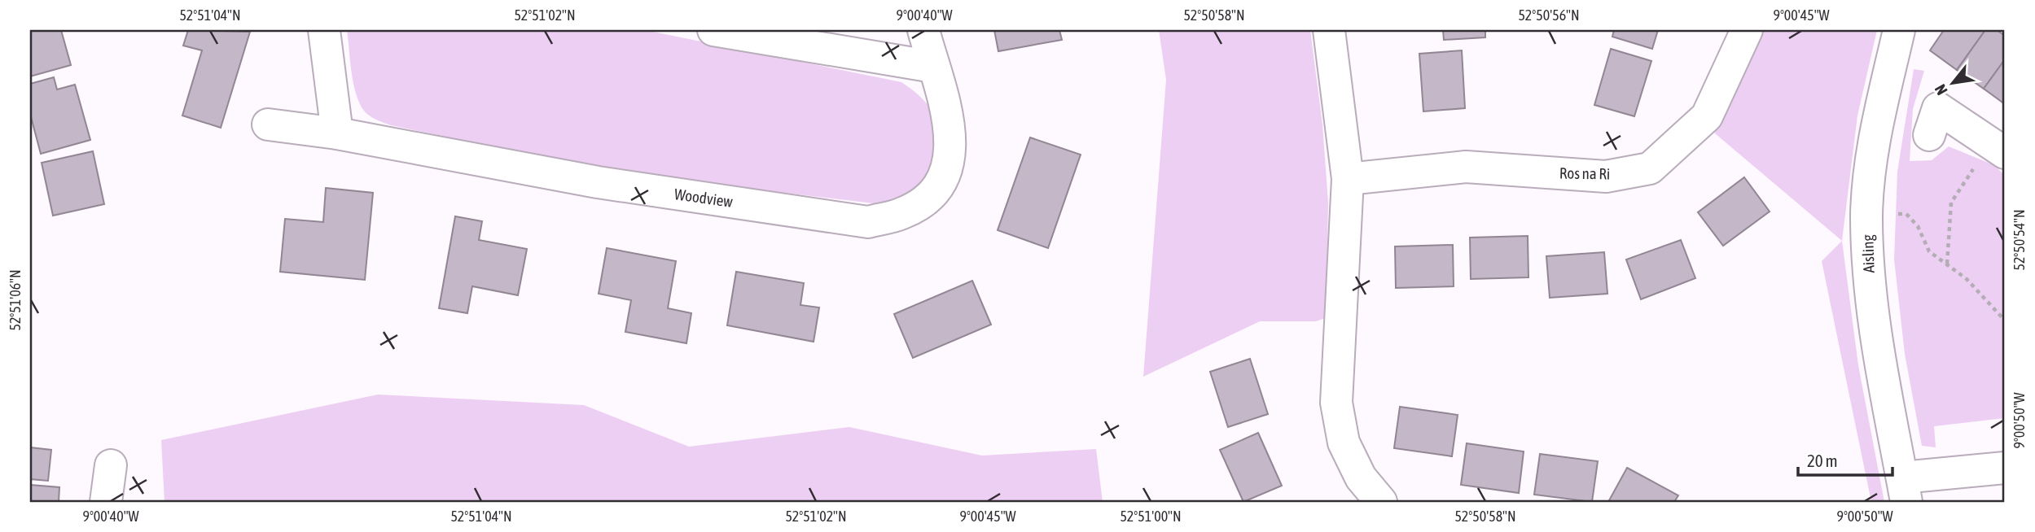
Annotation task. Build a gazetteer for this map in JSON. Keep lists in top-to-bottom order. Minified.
{"streets":{"street":["Ros na Ri","Woodview","Aisling"]},"scale_bar":"20 m","north":"bottom left","coordinates":["52°51'04\"N","52°51'02\"N","9°00'40\"W","52°50'58\"N","52°50'56\"N","9°00'45\"W","52°50'54\"N","52°51'06\"N","9°00'50\"W","52°51'00\"N"]}
